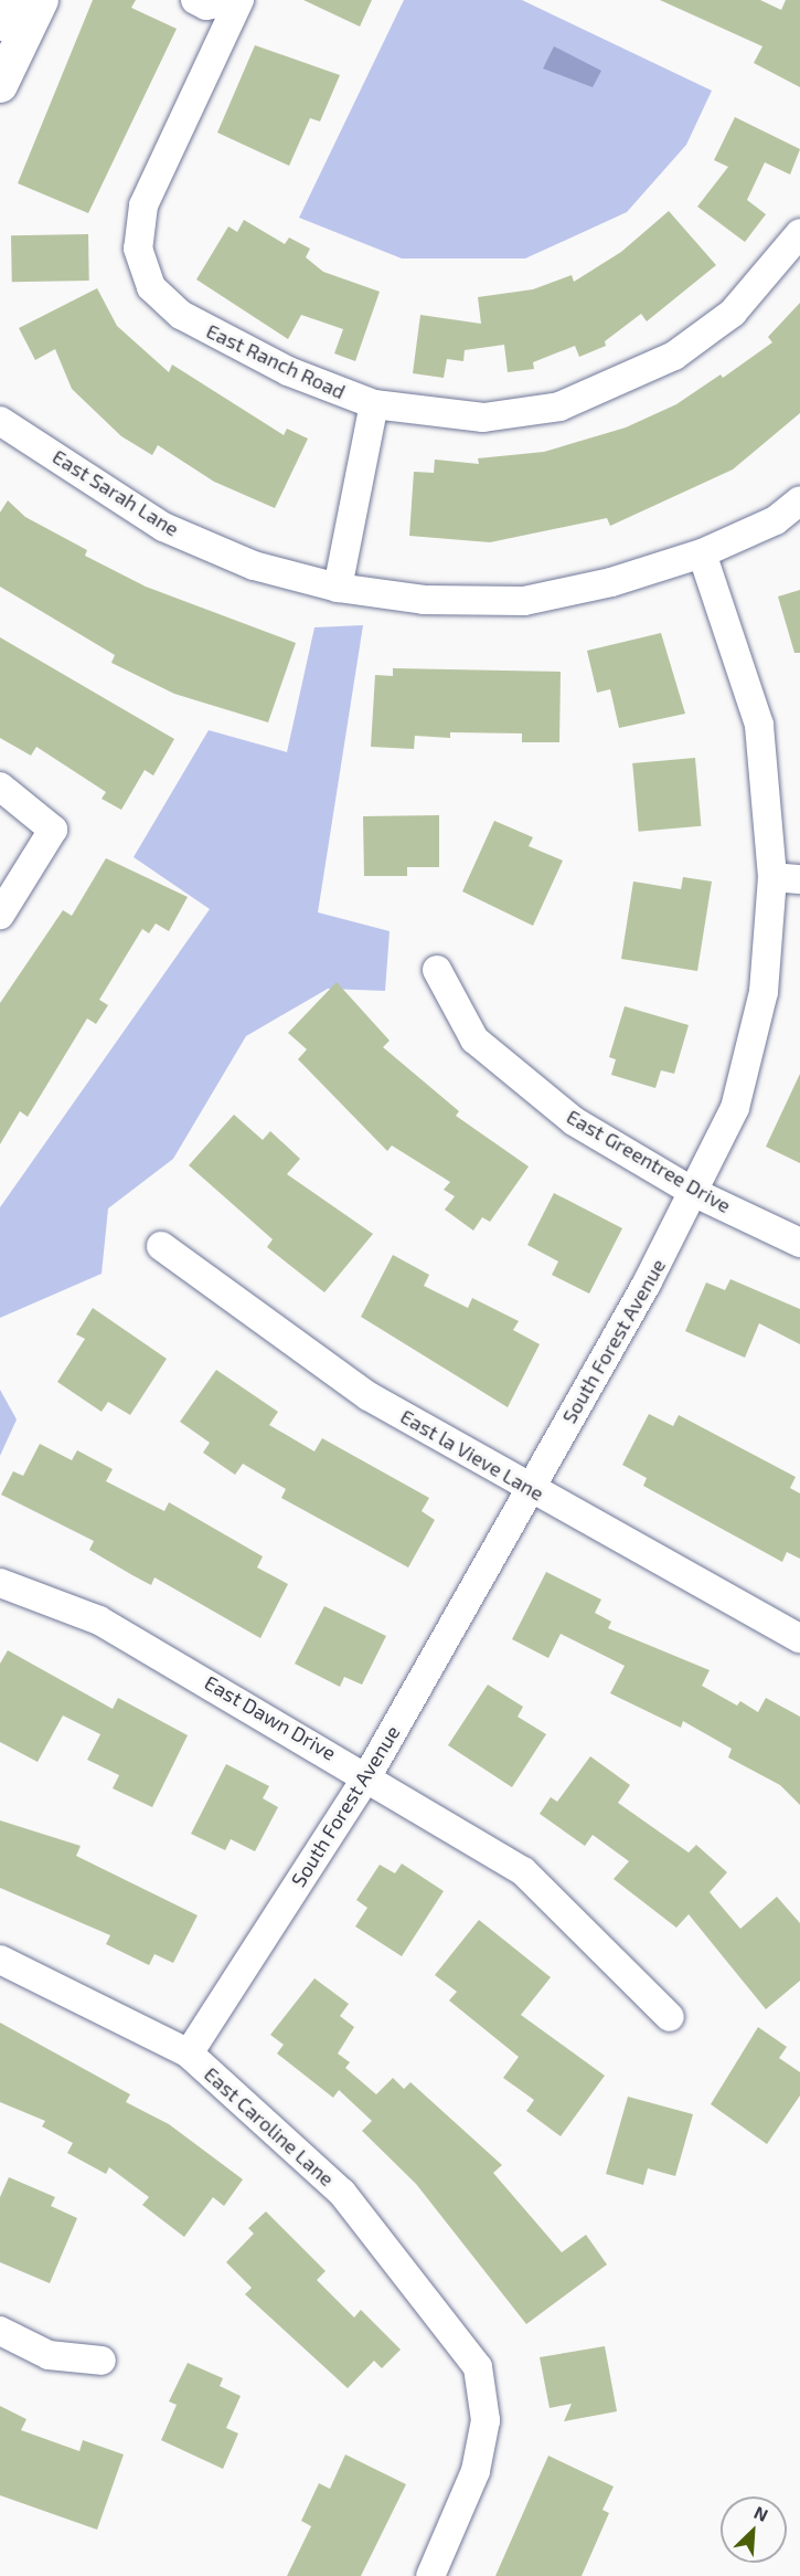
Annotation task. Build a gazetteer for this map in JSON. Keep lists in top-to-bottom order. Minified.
{"streets":{"street":["East Ranch Road","East Sarah Lane","East Greentree Drive","South Forest Avenue","East la Vieve Lane","East Dawn Drive","East Caroline Lane"]},"crossings":[["East Sarah Lane","South Forest Avenue"],["East Greentree Drive","South Forest Avenue"],["South Forest Avenue","East la Vieve Lane"],["South Forest Avenue","East Dawn Drive"],["South Forest Avenue","East Caroline Lane"]],"north":"top right"}
